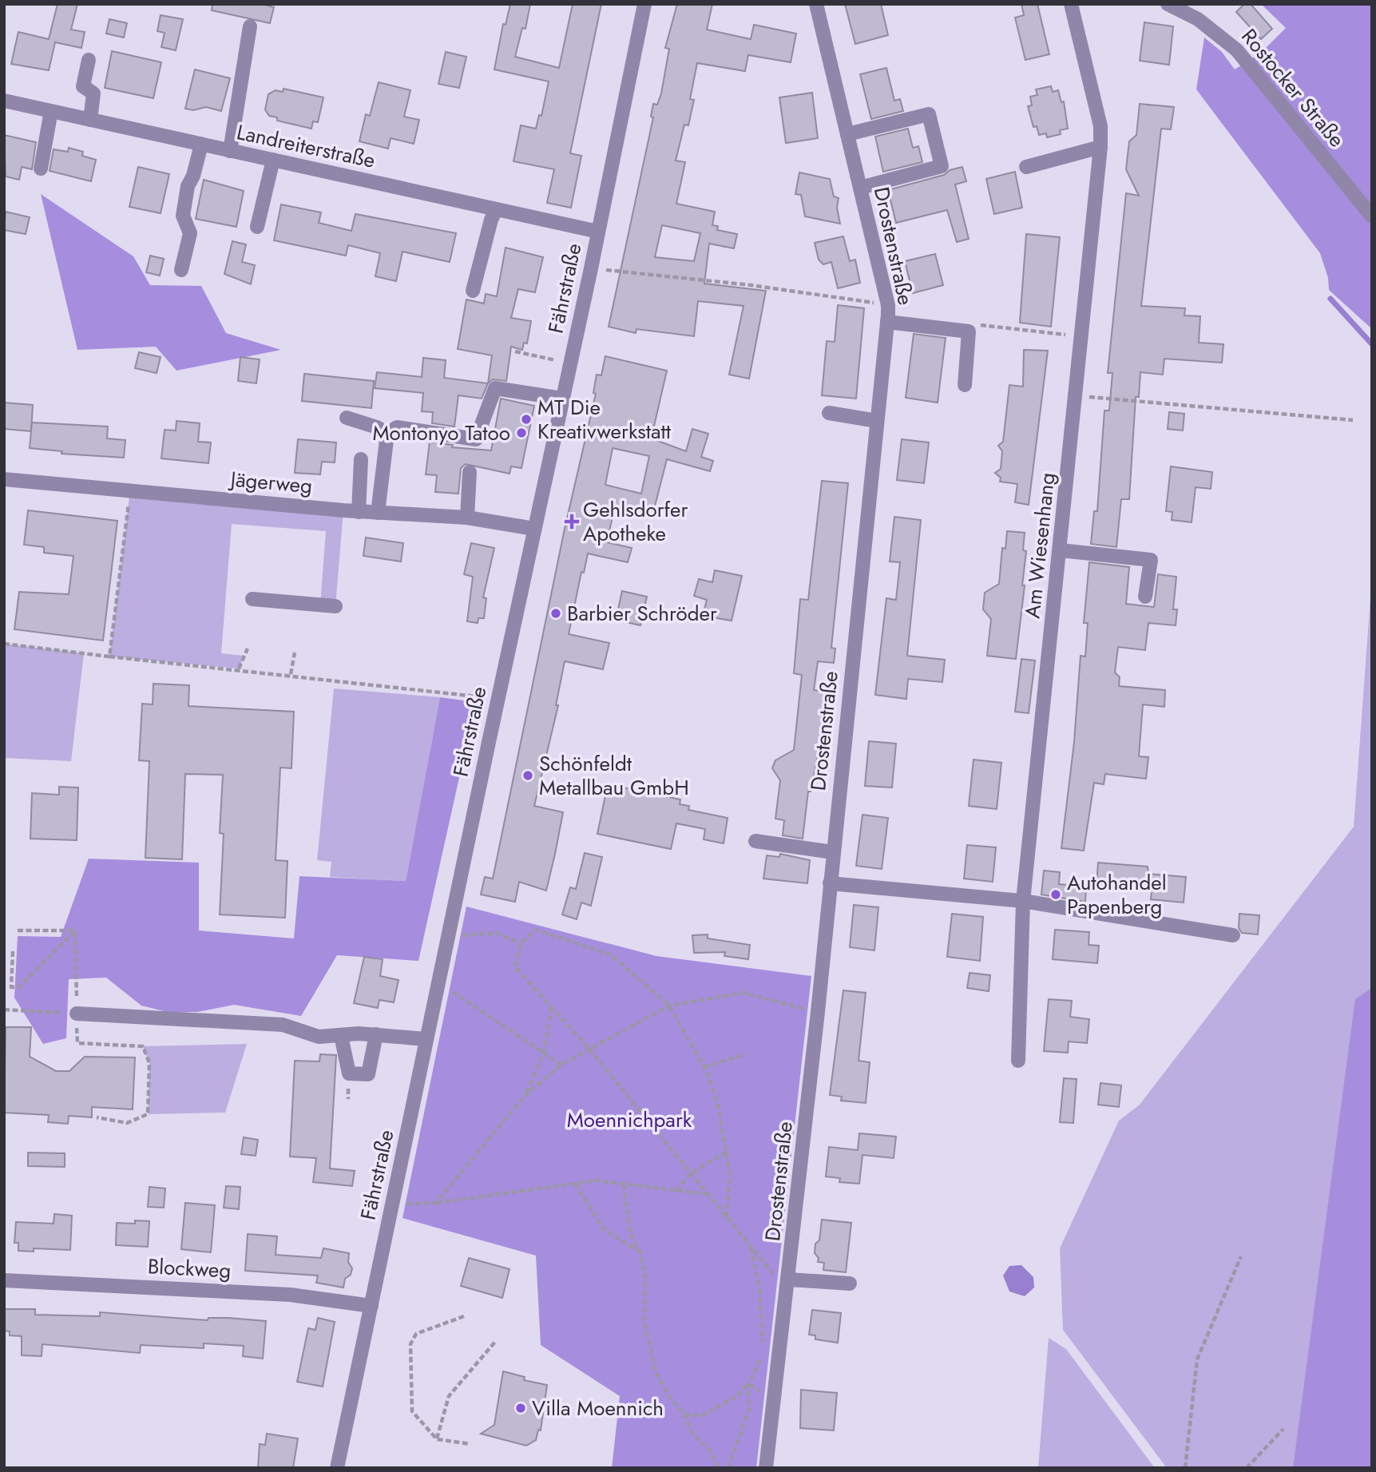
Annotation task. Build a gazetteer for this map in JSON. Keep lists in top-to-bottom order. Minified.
{"streets":{"street":["Rostocker Straße","Landreiterstraße","Drostenstraße","Fährstraße","Jägerweg","Am Wiesenhang","Blockweg"]},"crossings":[["Landreiterstraße","Fährstraße"],["Fährstraße","Jägerweg"],["Fährstraße","Blockweg"]],"parks":["Moennichpark"],"places":{"other":["MT Die Kreativwerkstatt","Montonyo Tatoo","Barbier Schröder","Schönfeldt Metallbau GmbH","Autohandel Papenberg","Villa Moennich"],"health":["Gehlsdorfer Apotheke"]}}
